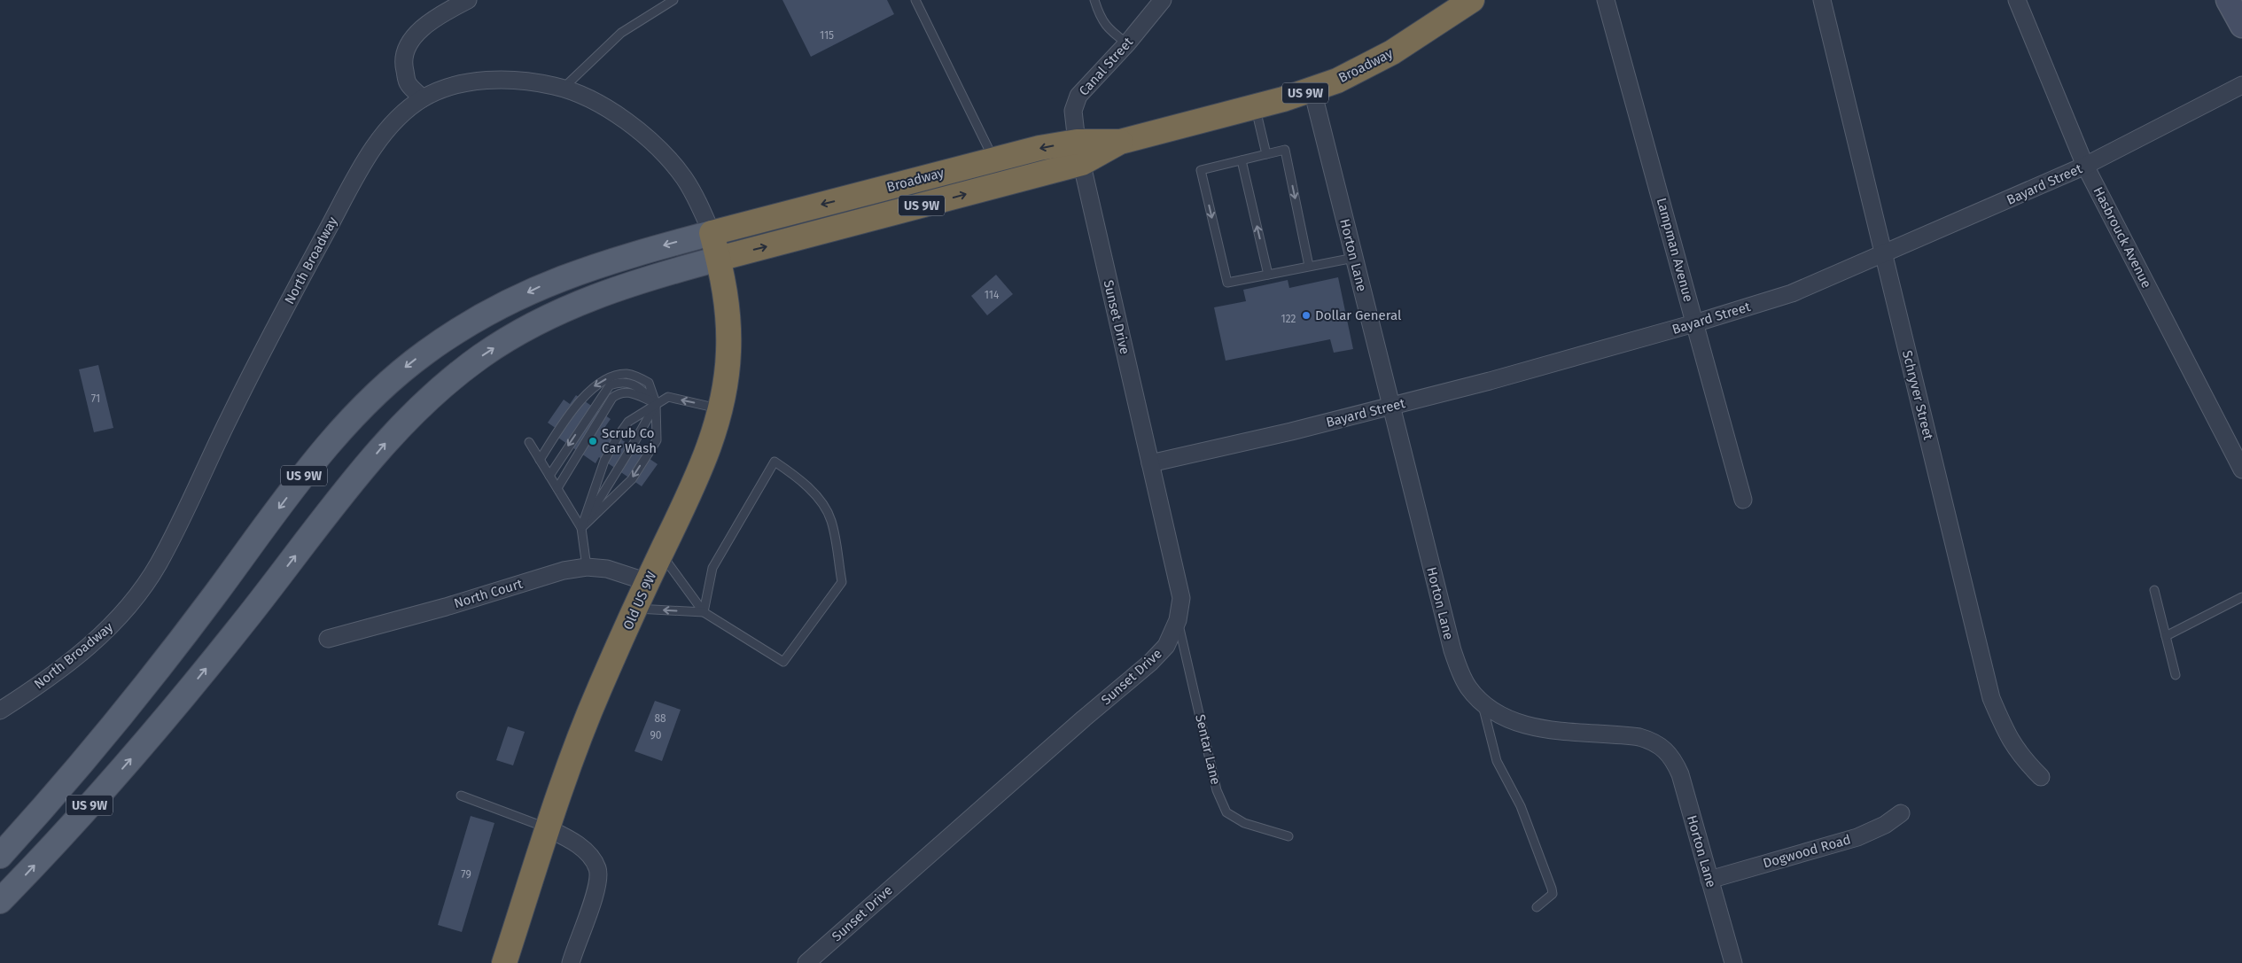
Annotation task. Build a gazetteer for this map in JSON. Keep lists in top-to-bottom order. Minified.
{"streets":{"highway":["Broadway","US 9W","Old US 9W"],"street":["Canal Street","Bayard Street","Hasbrouck Avenue","Lampman Avenue","Horton Lane","North Broadway","Sunset Drive","Schryver Street","North Court","Dogwood Road"],"lane":["Sentar Lane"]},"crossings":[["Broadway","Canal Street"],["Broadway","US 9W"],["Broadway","Horton Lane"],["Broadway","North Broadway"],["Broadway","Sunset Drive"],["Broadway","Old US 9W"],["Canal Street","Sunset Drive"],["US 9W","North Broadway"],["US 9W","Old US 9W"],["Bayard Street","Hasbrouck Avenue"],["Bayard Street","Lampman Avenue"],["Bayard Street","Horton Lane"],["Bayard Street","Sunset Drive"],["Bayard Street","Schryver Street"],["Horton Lane","Dogwood Road"],["North Broadway","Old US 9W"],["Sunset Drive","Sentar Lane"],["North Court","Old US 9W"]],"places":["Dollar General","Scrub Co Car Wash"],"house_numbers":["115","114","122","71","88","90","79"]}
